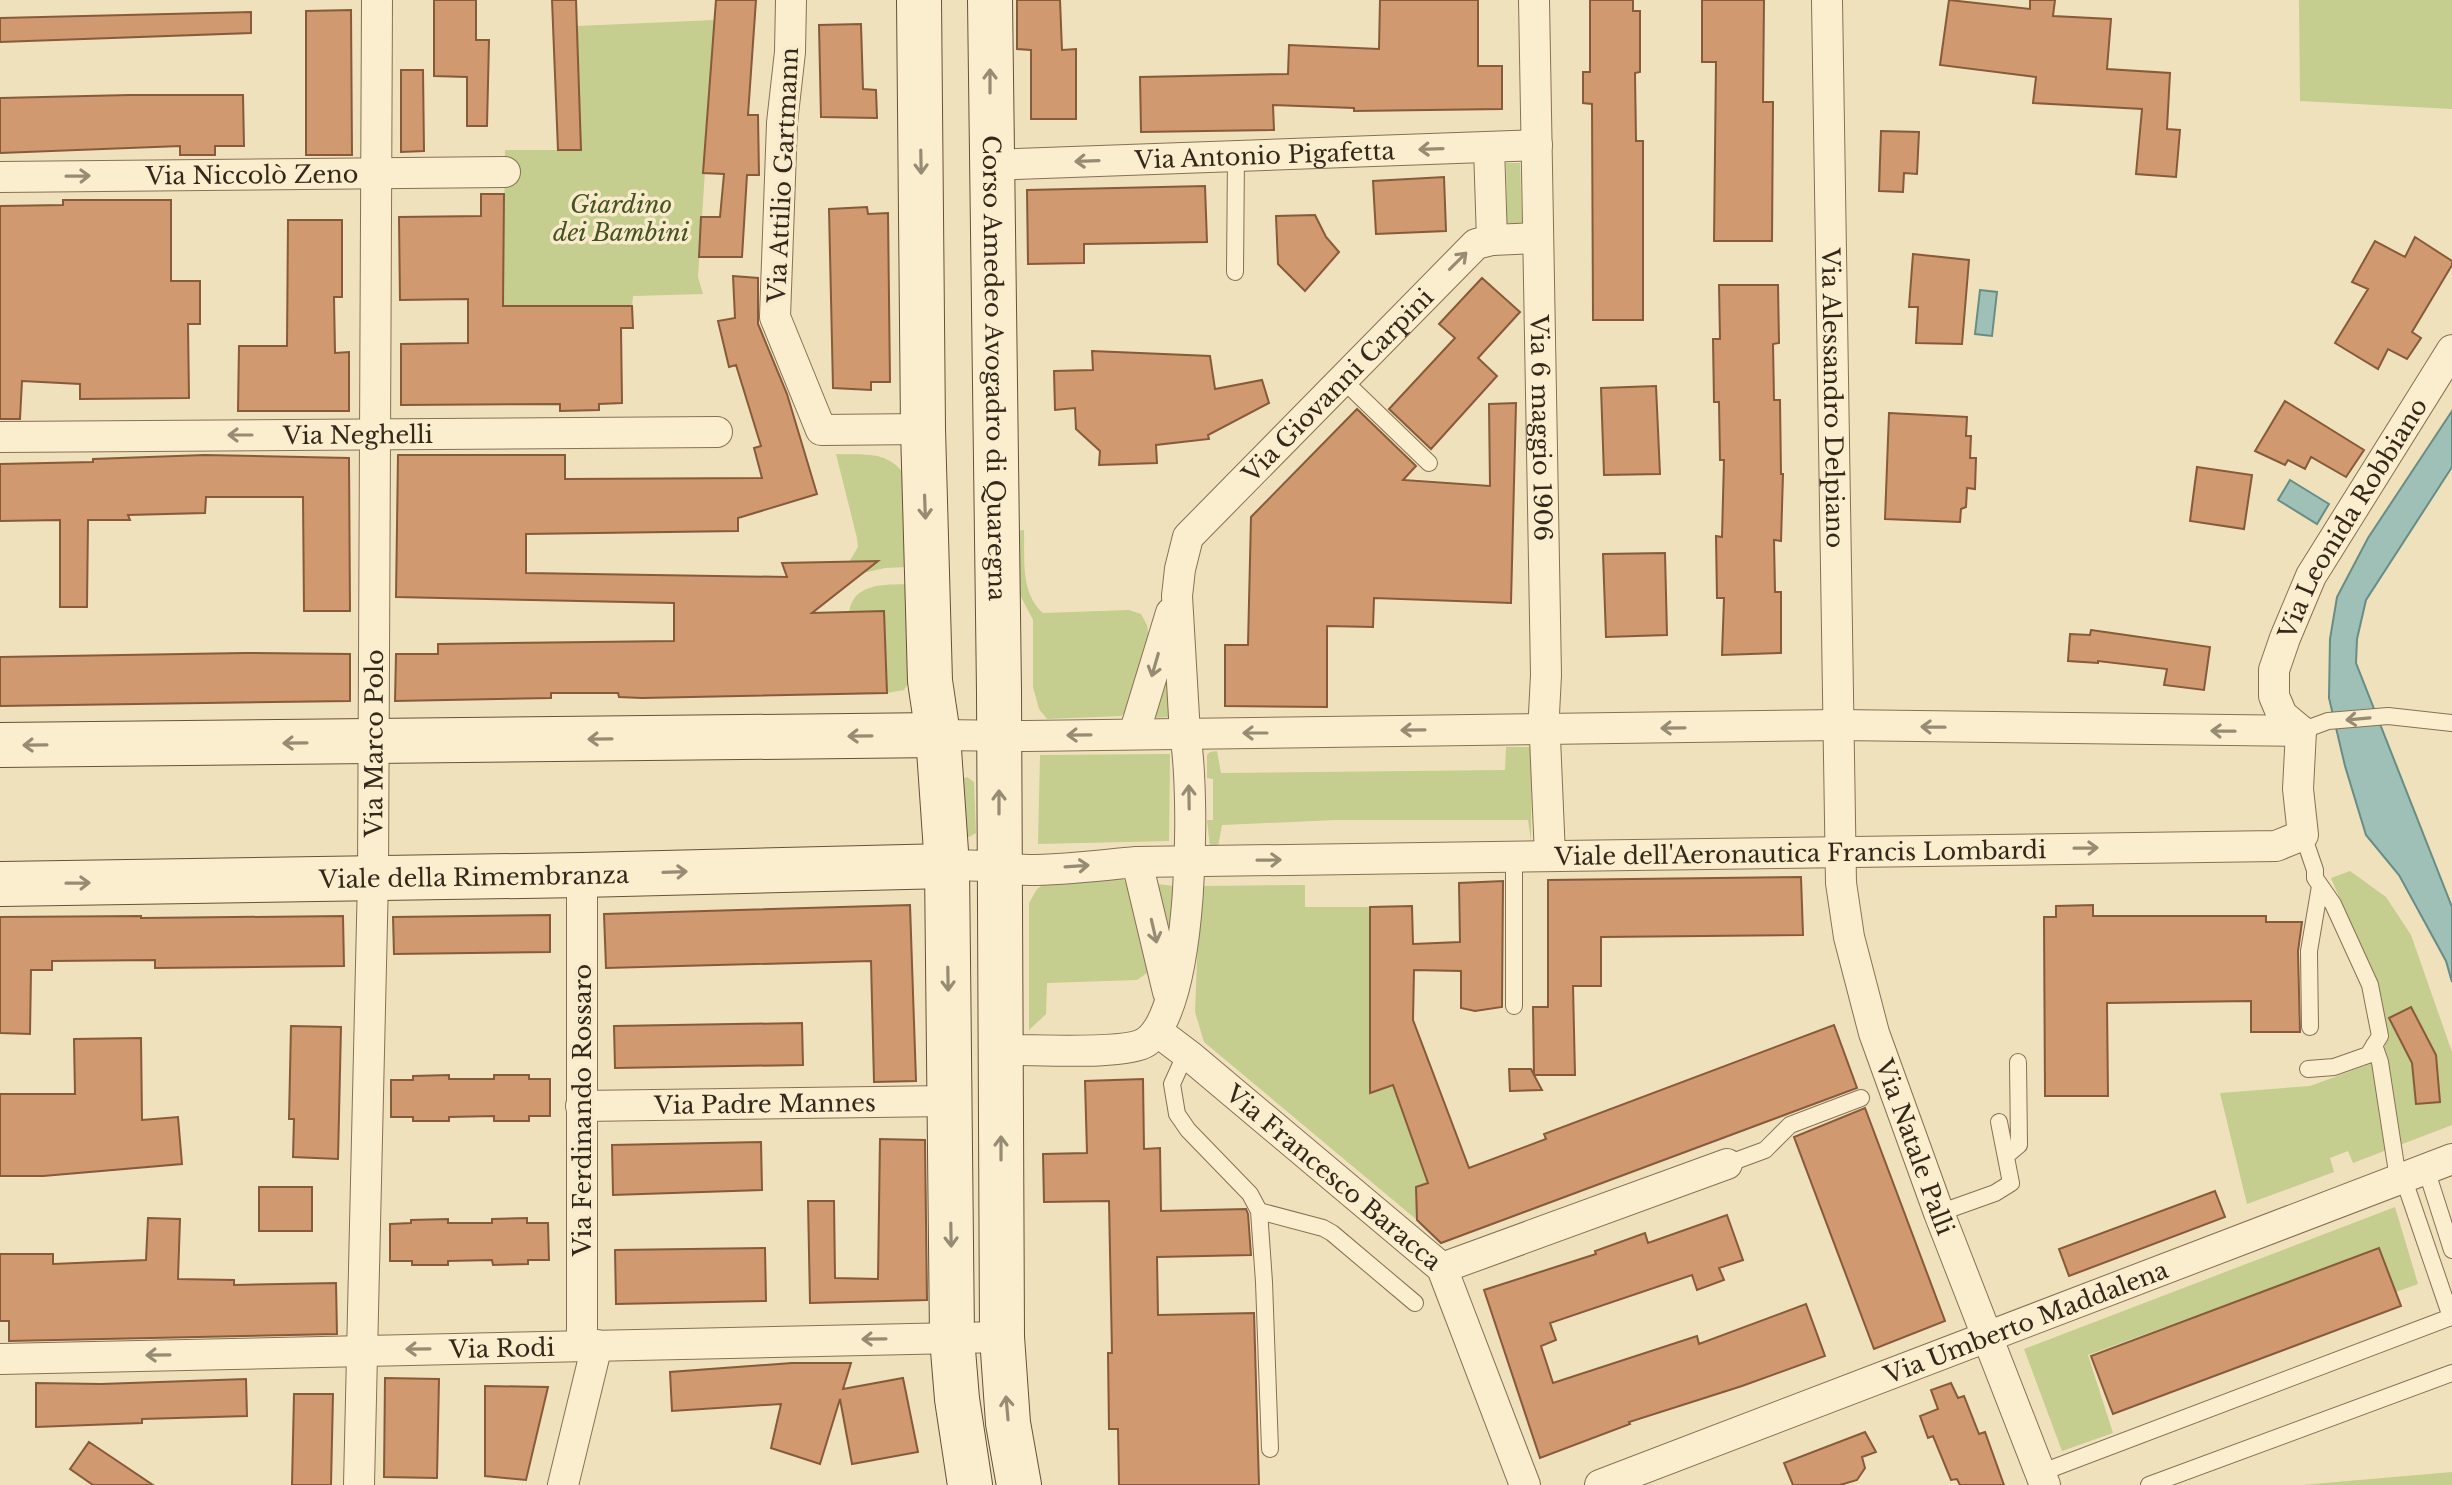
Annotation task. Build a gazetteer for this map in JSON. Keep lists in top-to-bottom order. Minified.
{"streets":{"main road":["Corso Amedeo Avogadro di Quaregna","Viale della Rimembranza"],"street":["Via Antonio Pigafetta","Via Niccolò Zeno","Via Attilio Gartmann","Via Giovanni Carpini","Via Alessandro Delpiano","Via 6 maggio 1906","Via Neghelli","Via Leonida Robbiano","Via Marco Polo","Viale dell'Aeronautica Francis Lombardi","Via Padre Mannes","Via Ferdinando Rossaro","Via Natale Palli","Via Francesco Baracca","Via Umberto Maddalena","Via Rodi"]},"crossings":[["Via Antonio Pigafetta","Corso Amedeo Avogadro di Quaregna"],["Via Antonio Pigafetta","Via 6 maggio 1906"],["Via Niccolò Zeno","Via Marco Polo"],["Corso Amedeo Avogadro di Quaregna","Viale dell'Aeronautica Francis Lombardi"],["Via Giovanni Carpini","Via 6 maggio 1906"],["Via Alessandro Delpiano","Via Natale Palli"],["Via 6 maggio 1906","Viale dell'Aeronautica Francis Lombardi"],["Via Neghelli","Via Marco Polo"],["Via Marco Polo","Viale della Rimembranza"],["Via Marco Polo","Via Rodi"],["Viale dell'Aeronautica Francis Lombardi","Viale della Rimembranza"],["Viale dell'Aeronautica Francis Lombardi","Via Natale Palli"],["Viale della Rimembranza","Via Ferdinando Rossaro"],["Via Padre Mannes","Via Ferdinando Rossaro"],["Via Ferdinando Rossaro","Via Rodi"],["Via Natale Palli","Via Umberto Maddalena"]],"one_way":["Via Antonio Pigafetta","Via Niccolò Zeno","Via Giovanni Carpini","Via Neghelli","Via Rodi"],"parks":["Giardino dei Bambini"]}
